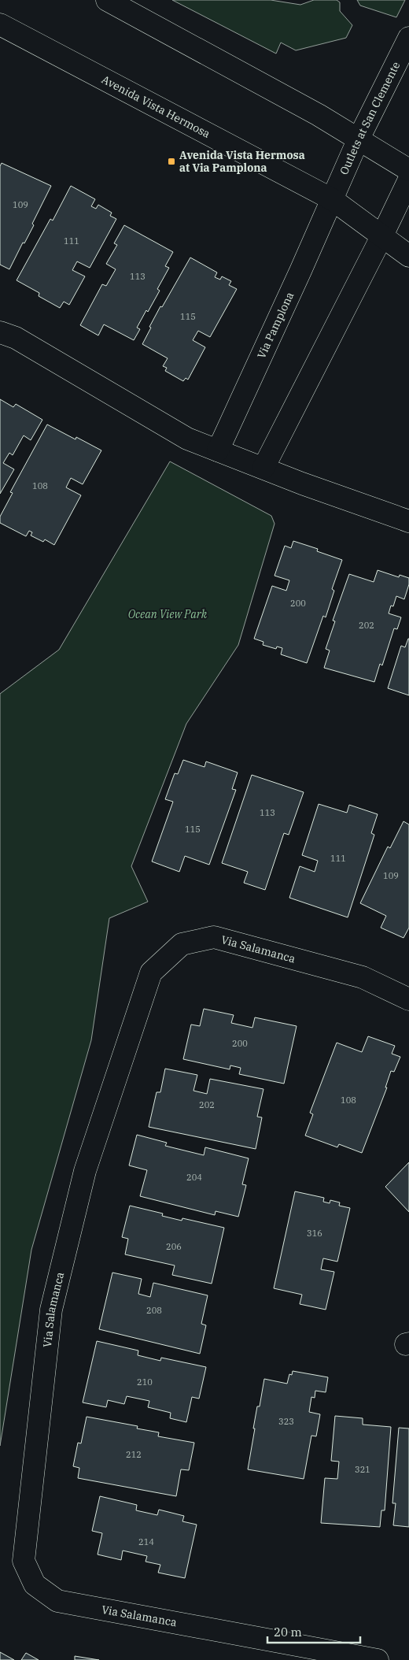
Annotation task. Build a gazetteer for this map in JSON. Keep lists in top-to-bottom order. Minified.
{"streets":{"street":["Avenida Vista Hermosa","Outlets at San Clemente","Via Pamplona","Via Salamanca"]},"crossings":[["Avenida Vista Hermosa","Outlets at San Clemente"],["Avenida Vista Hermosa","Via Pamplona"],["Outlets at San Clemente","Via Pamplona"]],"parks":["Ocean View Park"],"places":{"transit":["Avenida Vista Hermosa at Via Pamplona"]},"house_numbers":["109","111","113","115","108","200","202","113","115","111","109","200","108","202","204","316","206","208","210","323","212","321","214"],"scale_bar":"20 m"}
